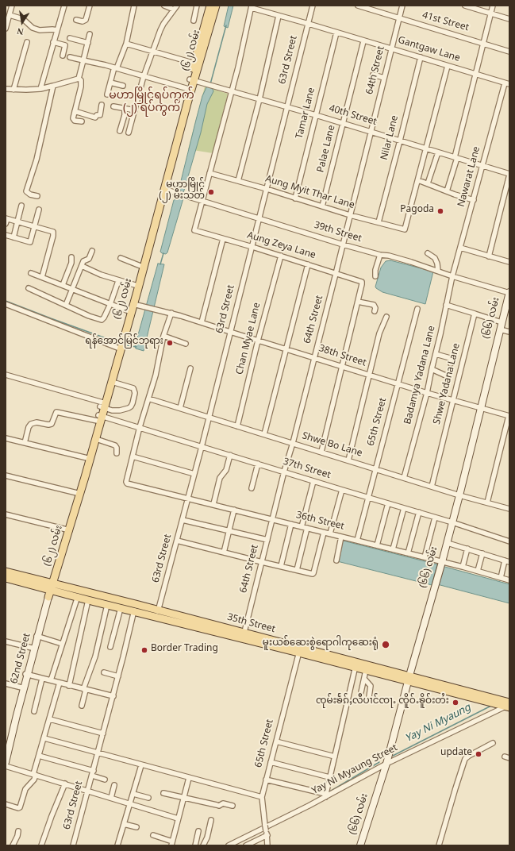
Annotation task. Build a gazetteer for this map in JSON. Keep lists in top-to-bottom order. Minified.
{"streets":{"main road":["(၆၂) လမ်း","35th Street"],"street":["41st Street","Gantgaw Lane","63rd Street","64th Street","Tamar Lane","40th Street","Nilar Lane","Palae Lane","Nawarat Lane","Aung Myit Thar Lane","39th Street","Aung Zeya Lane","(၆၆) လမ်း","Chan Myae Lane","38th Street","Badamya Yadana Lane","Shwe Yadana Lane","65th Street","Shwe Bo Lane","37th Street","36th Street","62nd Street","Yay Ni Myaung Street"]},"crossings":[["41st Street","64th Street"],["(၆၂) လမ်း","40th Street"],["(၆၂) လမ်း","39th Street"],["(၆၂) လမ်း","38th Street"],["(၆၂) လမ်း","37th Street"],["(၆၂) လမ်း","35th Street"],["(၆၂) လမ်း","62nd Street"],["Gantgaw Lane","63rd Street"],["Gantgaw Lane","64th Street"],["Gantgaw Lane","Tamar Lane"],["Gantgaw Lane","Nilar Lane"],["Gantgaw Lane","Palae Lane"],["Gantgaw Lane","Nawarat Lane"],["63rd Street","40th Street"],["63rd Street","Aung Myit Thar Lane"],["63rd Street","39th Street"],["63rd Street","Aung Zeya Lane"],["63rd Street","38th Street"],["63rd Street","Shwe Bo Lane"],["63rd Street","37th Street"],["63rd Street","36th Street"],["63rd Street","35th Street"],["64th Street","40th Street"],["64th Street","Aung Myit Thar Lane"],["64th Street","39th Street"],["64th Street","Aung Zeya Lane"],["64th Street","38th Street"],["64th Street","Shwe Bo Lane"],["64th Street","37th Street"],["64th Street","36th Street"],["64th Street","35th Street"],["Tamar Lane","40th Street"],["Tamar Lane","Aung Myit Thar Lane"],["40th Street","Nilar Lane"],["40th Street","Palae Lane"],["40th Street","Nawarat Lane"],["Nilar Lane","Aung Myit Thar Lane"],["Palae Lane","Aung Myit Thar Lane"],["Nawarat Lane","39th Street"],["Nawarat Lane","Badamya Yadana Lane"],["39th Street","Aung Zeya Lane"],["39th Street","(၆၆) လမ်း"],["39th Street","Badamya Yadana Lane"],["Aung Zeya Lane","Chan Myae Lane"],["(၆၆) လမ်း","38th Street"],["(၆၆) လမ်း","Shwe Bo Lane"],["(၆၆) လမ်း","37th Street"],["(၆၆) လမ်း","36th Street"],["(၆၆) လမ်း","35th Street"],["(၆၆) လမ်း","Yay Ni Myaung Street"],["Chan Myae Lane","38th Street"],["Chan Myae Lane","Shwe Bo Lane"],["38th Street","Badamya Yadana Lane"],["38th Street","Shwe Yadana Lane"],["38th Street","65th Street"],["Badamya Yadana Lane","Shwe Bo Lane"],["Shwe Yadana Lane","Shwe Bo Lane"],["65th Street","Shwe Bo Lane"],["65th Street","37th Street"],["65th Street","36th Street"],["65th Street","35th Street"],["35th Street","62nd Street"],["35th Street","Yay Ni Myaung Street"]],"districts":["မဟာမြိုင်ရပ်ကွက် (၂) ရပ်ကွက်"],"water":["Yay Ni Myaung"],"places":["မဟာမြိုင် (၂) မီးသတ်","Pagoda","ရန်အောင်မြင်ဘုရား","မူးယစ်ဆေးစွဲရောဂါကုဆေးရုံ","Border Trading","ၸုမ်းၶႅၵ်ႇလီပၢင်ၸႃႉ ၸိူဝ်ႉၶိူဝ်းတႆး","update"],"north":"bottom"}
